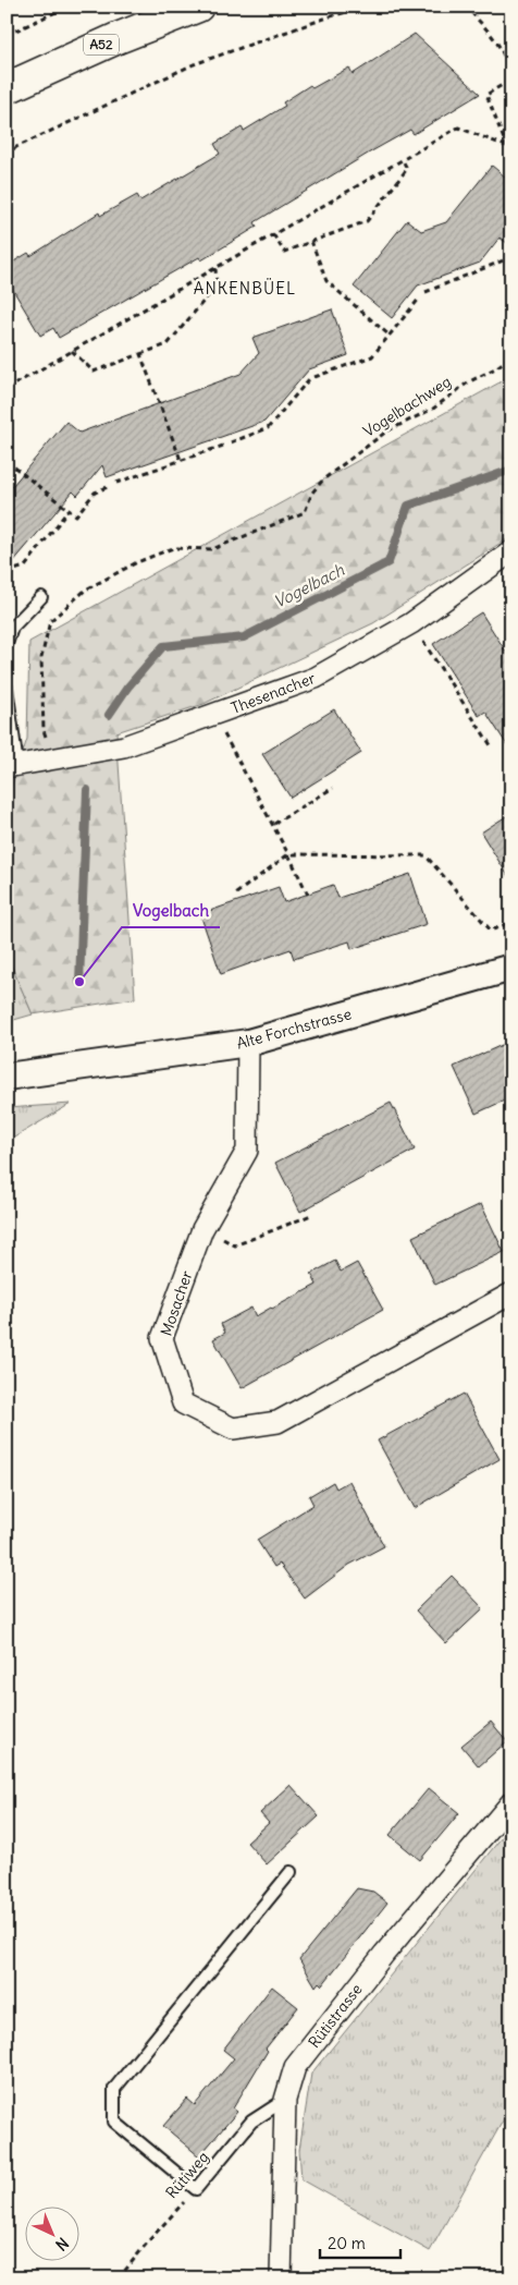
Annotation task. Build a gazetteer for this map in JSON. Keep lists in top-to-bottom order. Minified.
{"streets":{"highway":["A52"],"street":["Thesenacher","Alte Forchstrasse","Mosacher","Rütistrasse"],"lane":["Rütiweg"],"path":["Vogelbachweg"]},"crossings":[["Vogelbachweg","Thesenacher"],["Alte Forchstrasse","Mosacher"],["Rütistrasse","Rütiweg"]],"districts":["ANKENBÜEL"],"water":["Vogelbach"],"places":["Vogelbach"],"scale_bar":"20 m","north":"bottom right"}
